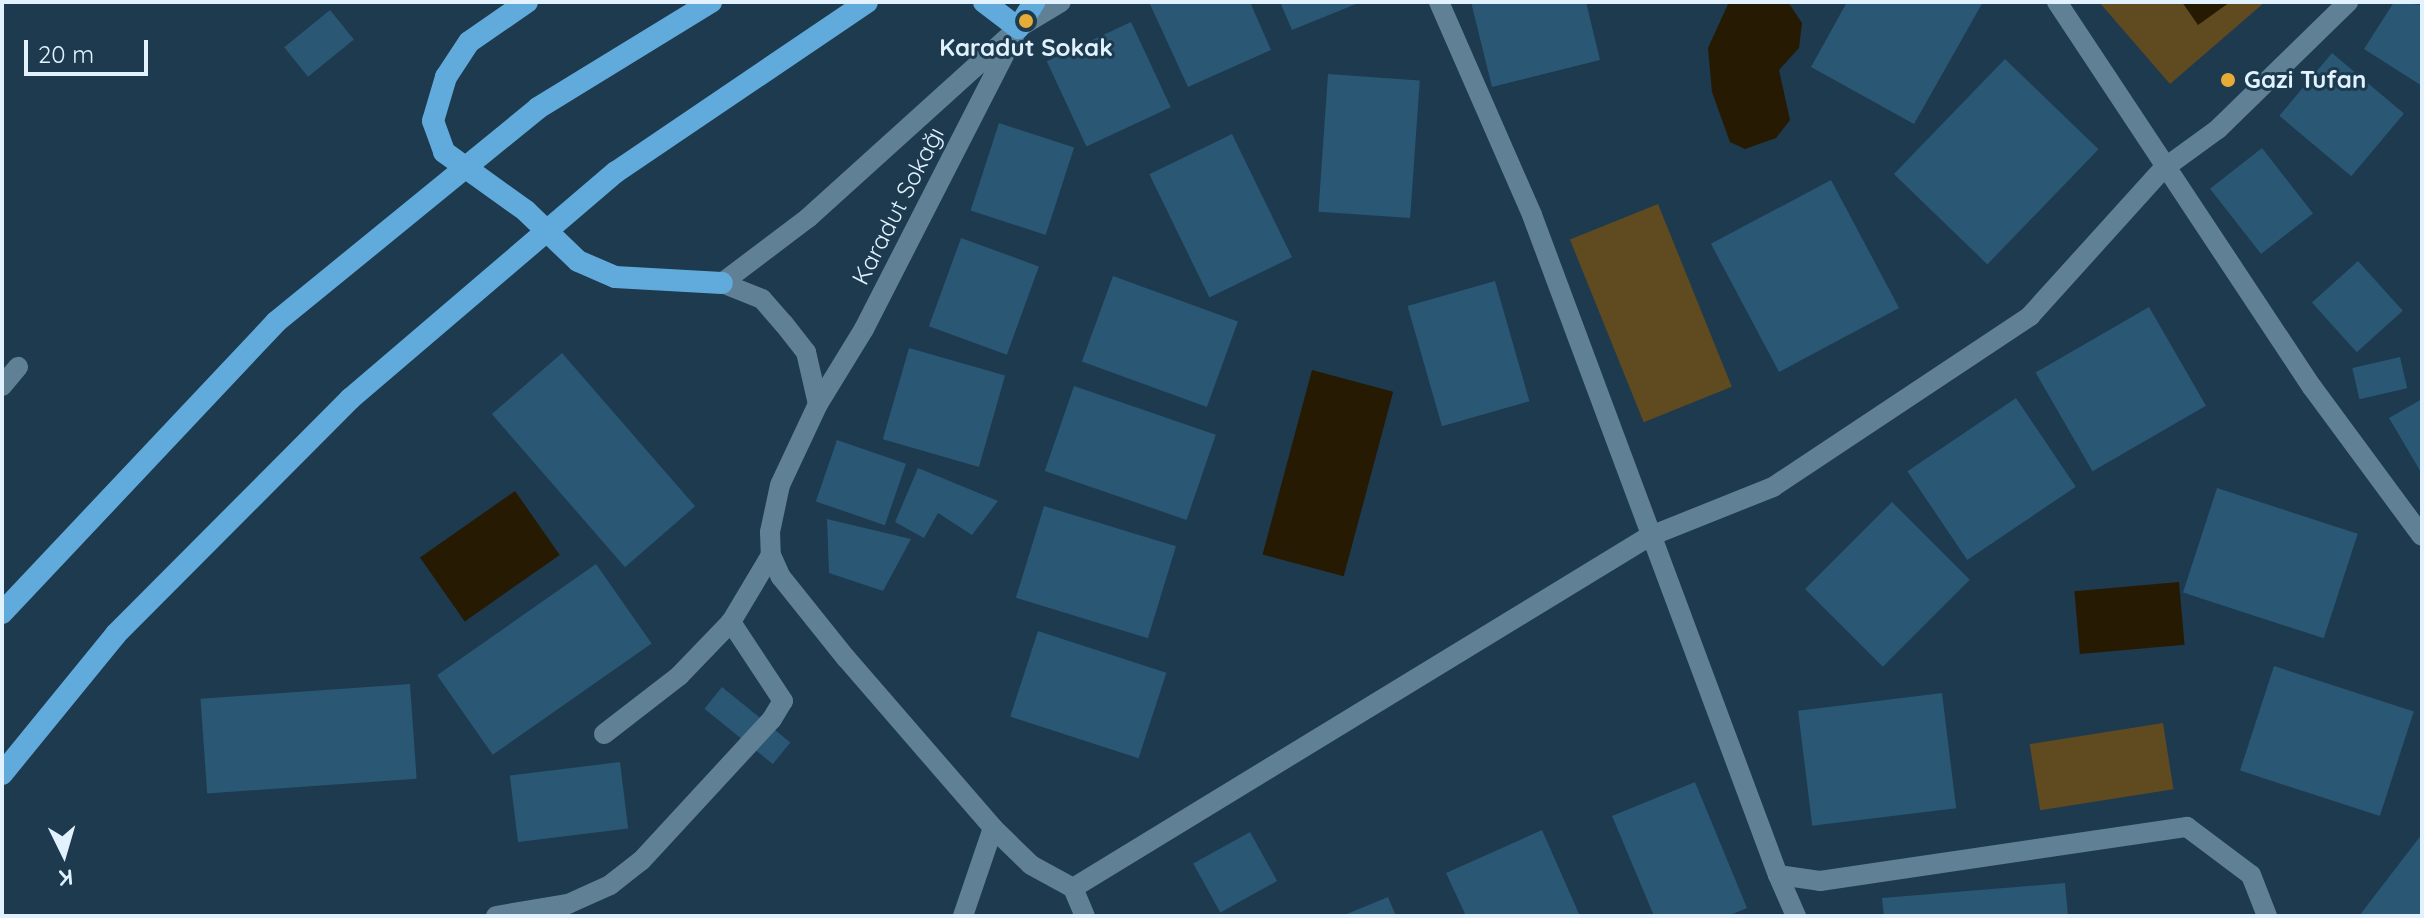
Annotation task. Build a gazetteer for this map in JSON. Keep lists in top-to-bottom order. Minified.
{"streets":{"street":["Karadut Sokağı"]},"places":["Karadut Sokak","Gazi Tufan"],"scale_bar":"20 m","north":"bottom"}
